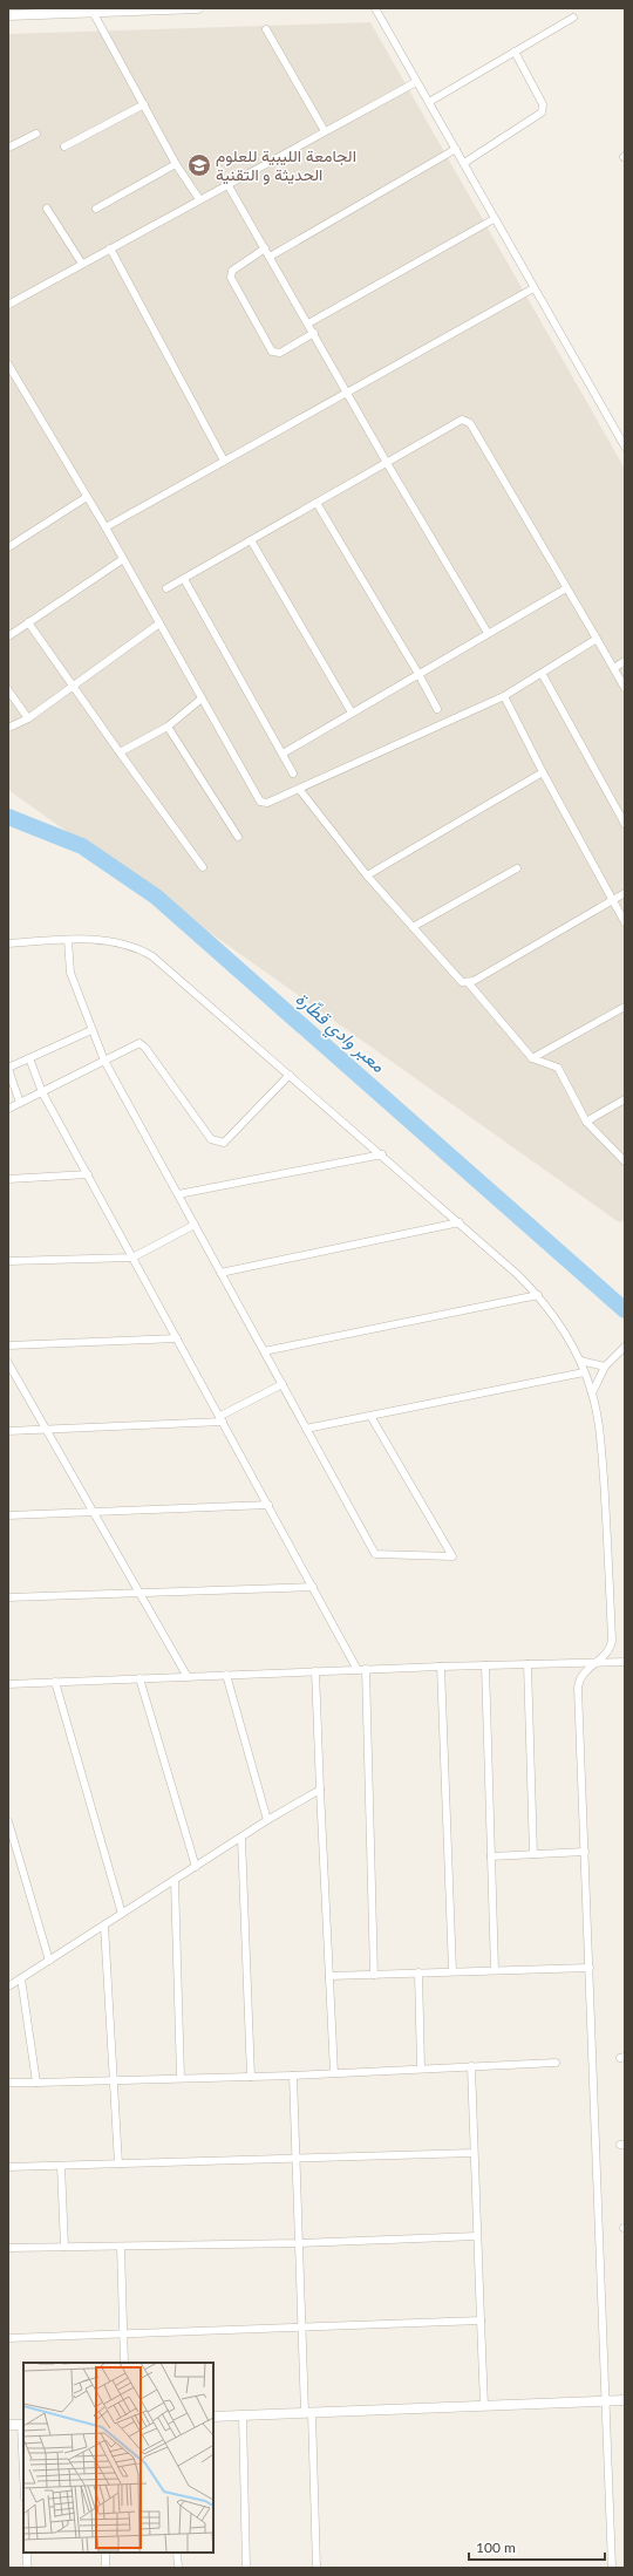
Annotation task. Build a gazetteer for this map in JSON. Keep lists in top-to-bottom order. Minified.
{"water":["معبر وادي قطّارة"],"places":{"school or university":["الجامعة الليبية للعلوم الحديثة و التقنية"]},"scale_bar":"100 m"}
